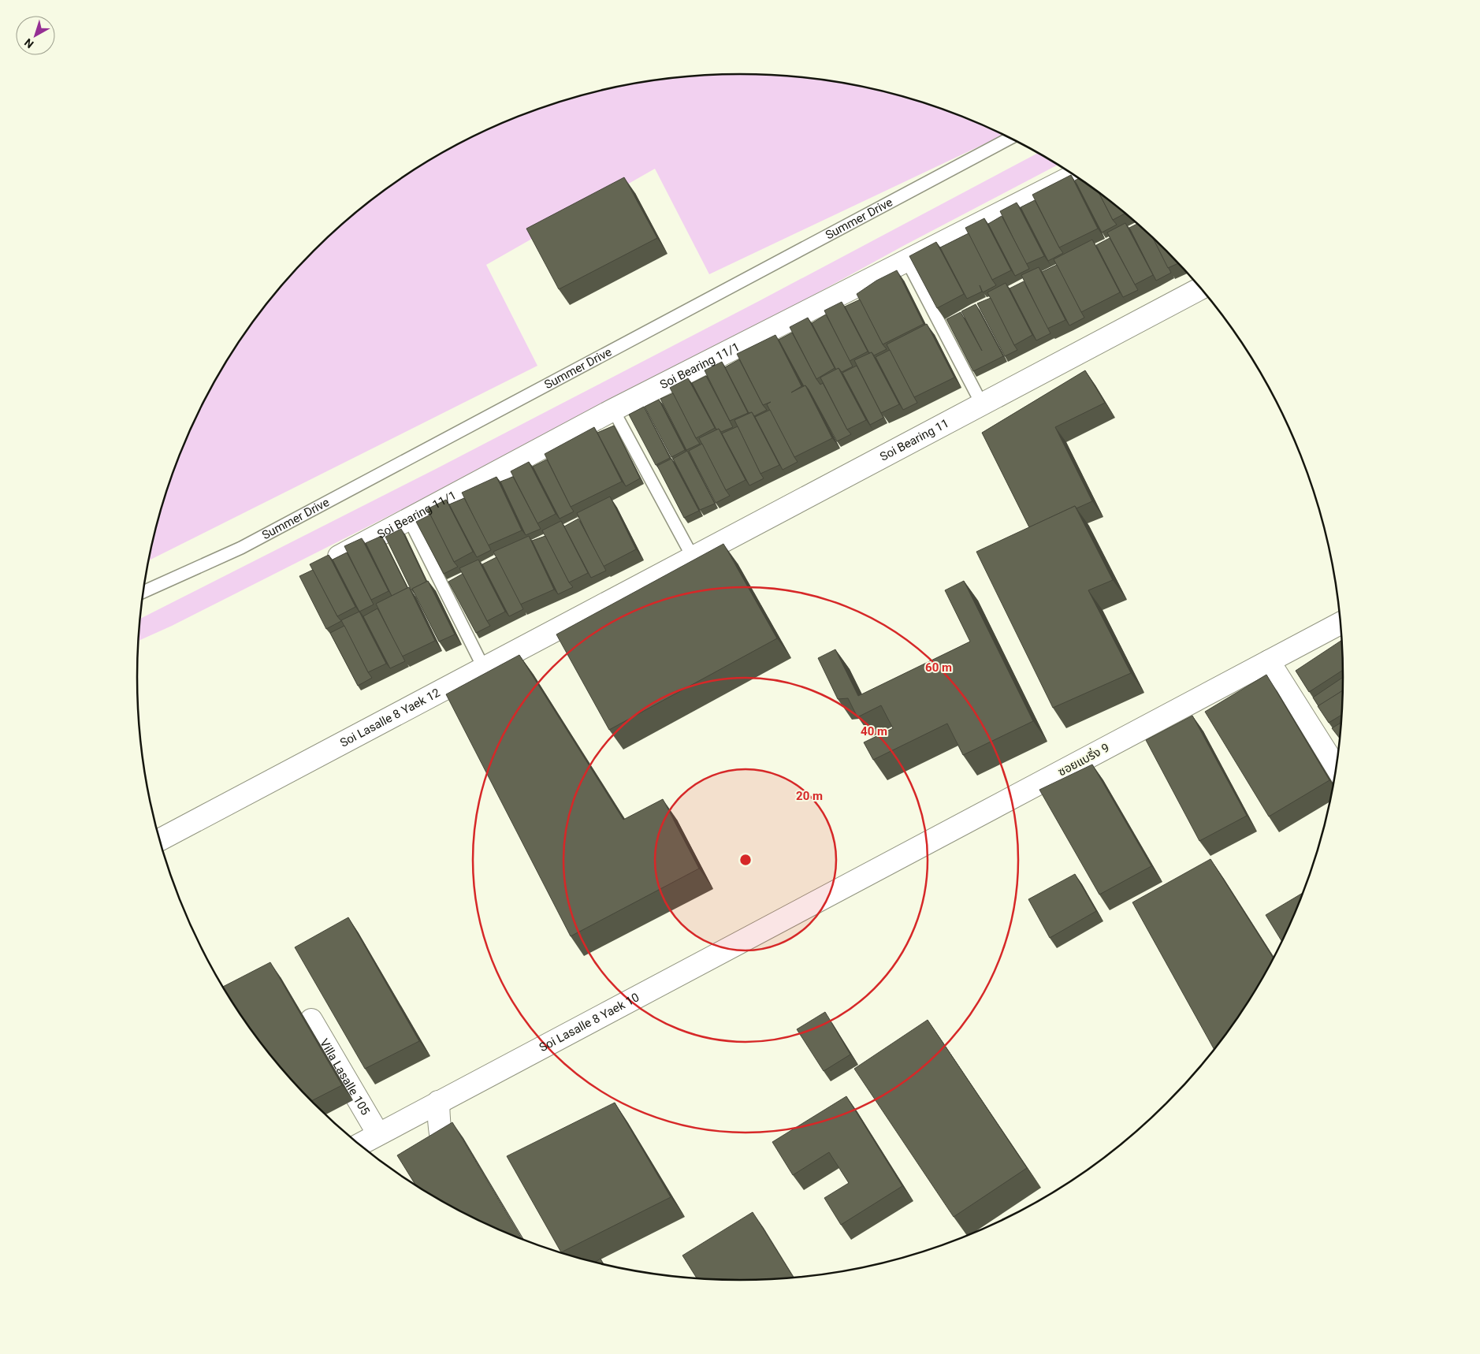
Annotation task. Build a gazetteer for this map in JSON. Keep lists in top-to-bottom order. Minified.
{"streets":{"street":["Soi Bearing 11/1","Soi Bearing 11","Soi Lasalle 8 Yaek 12","ซอยแบริ่ง 9","Soi Lasalle 8 Yaek 10","Villa Lasalle 105"],"lane":["Summer Drive"]},"crossings":[["Soi Bearing 11","Soi Lasalle 8 Yaek 12"],["ซอยแบริ่ง 9","Soi Lasalle 8 Yaek 10"],["Soi Lasalle 8 Yaek 10","Villa Lasalle 105"]],"north":"bottom left","rings":["60 m","40 m","20 m"]}
